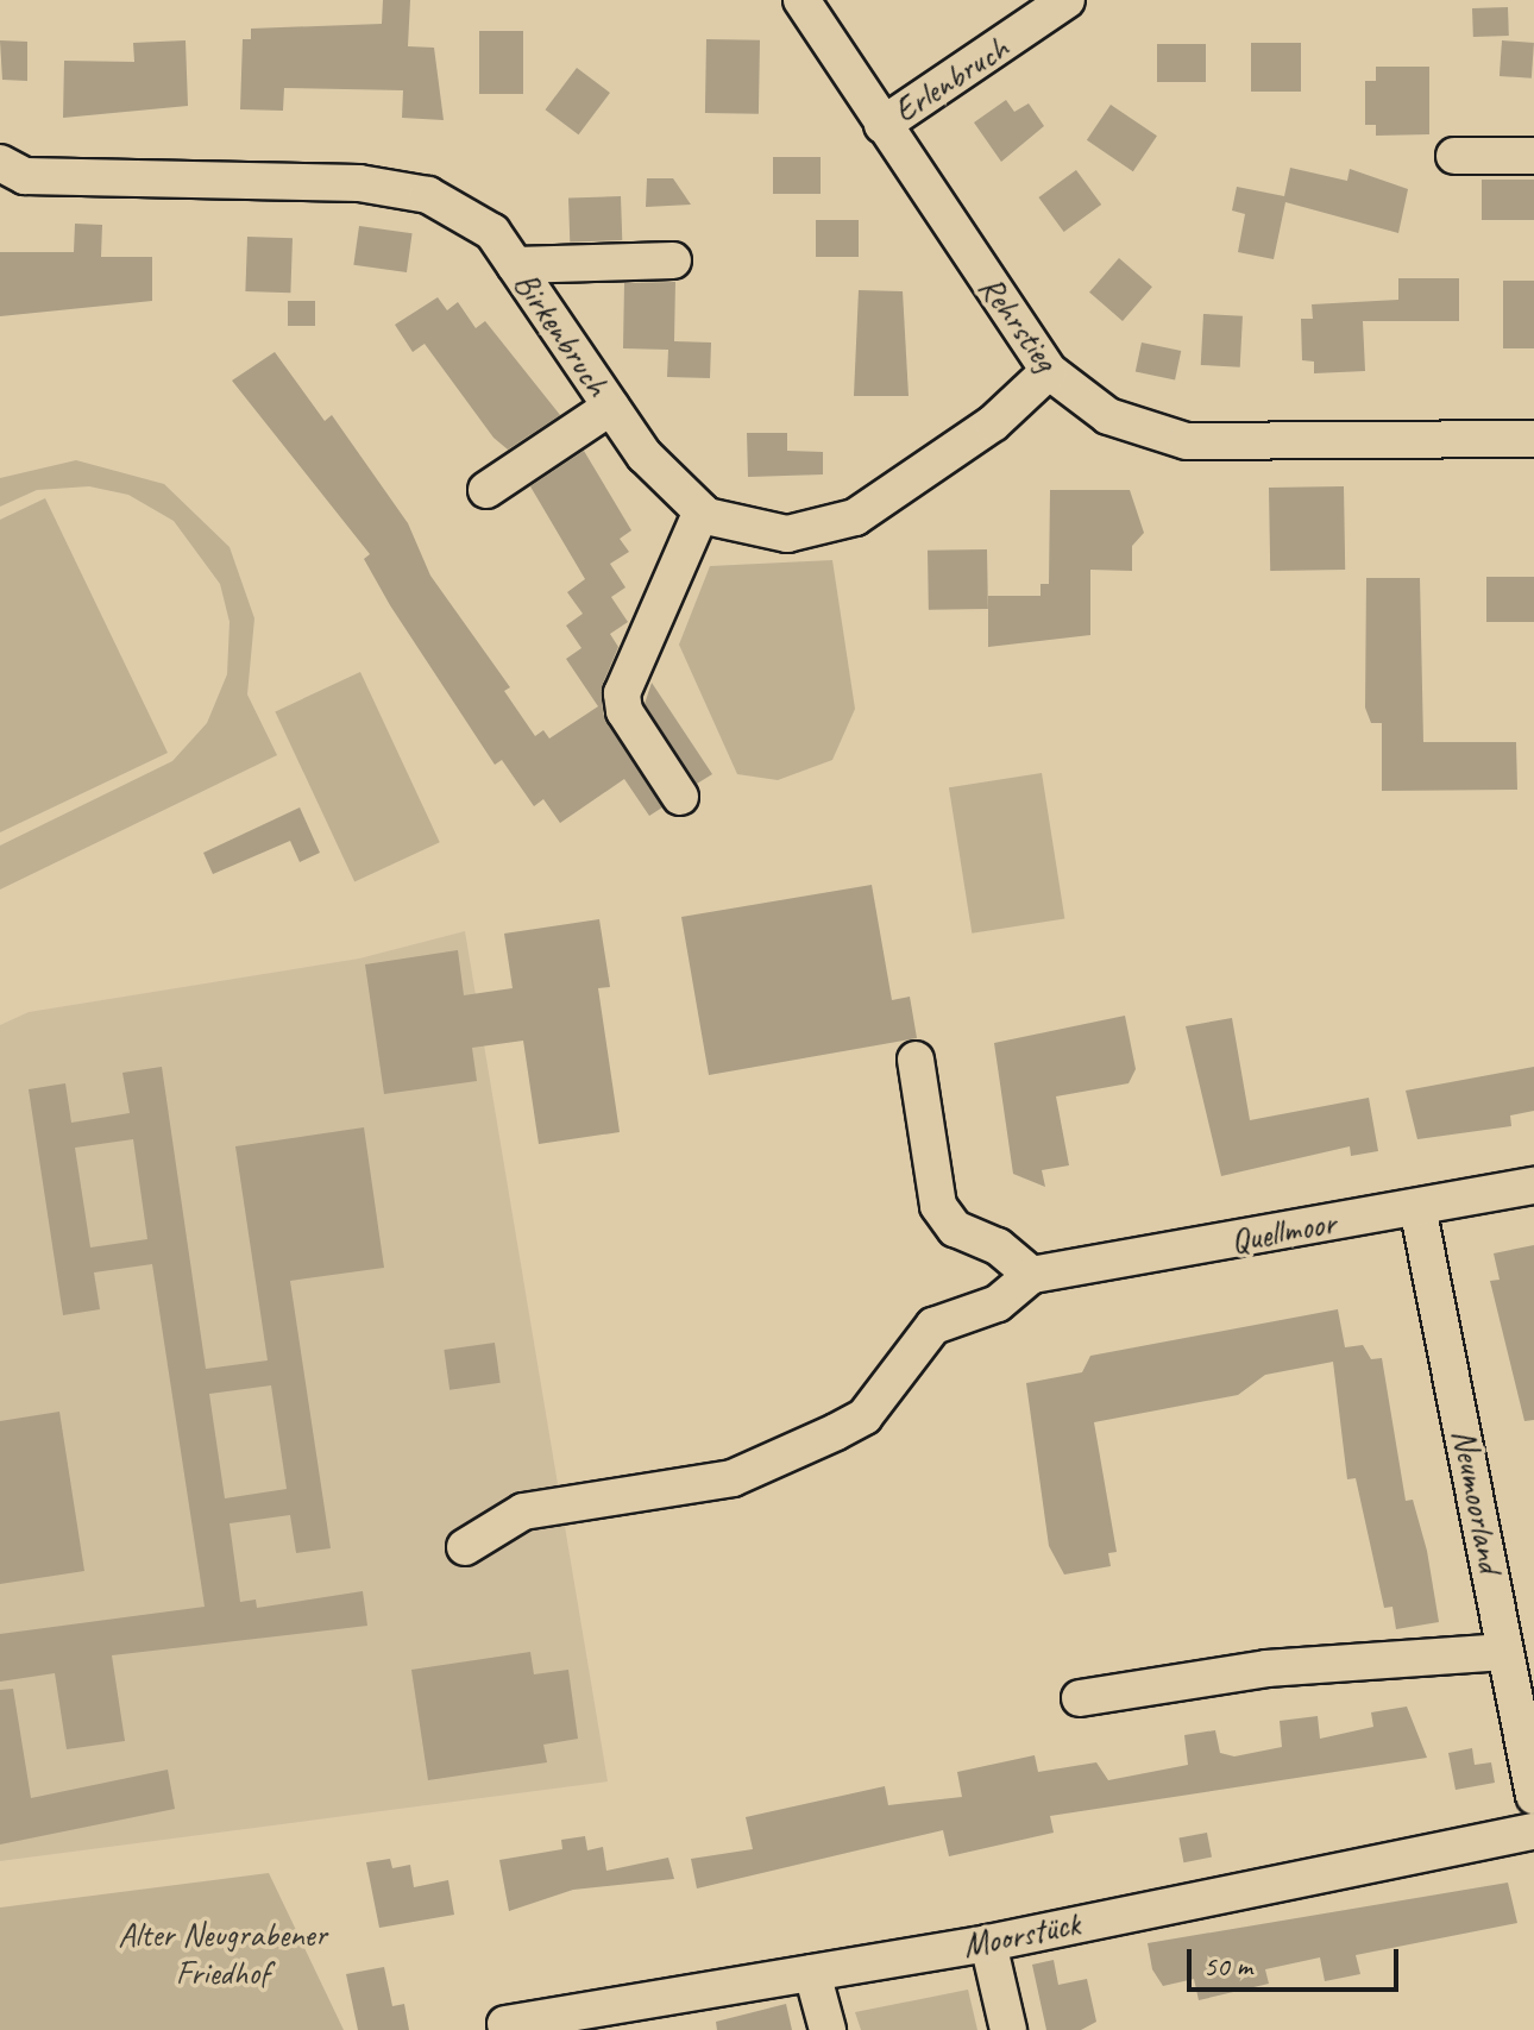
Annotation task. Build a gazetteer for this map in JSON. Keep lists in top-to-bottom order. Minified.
{"streets":{"street":["Erlenbruch","Rehrstieg","Birkenbruch","Quellmoor","Neumoorland","Moorstück"]},"crossings":[["Erlenbruch","Rehrstieg"],["Rehrstieg","Birkenbruch"],["Quellmoor","Neumoorland"]],"parks":["Alter Neugrabener Friedhof"],"scale_bar":"50 m"}
